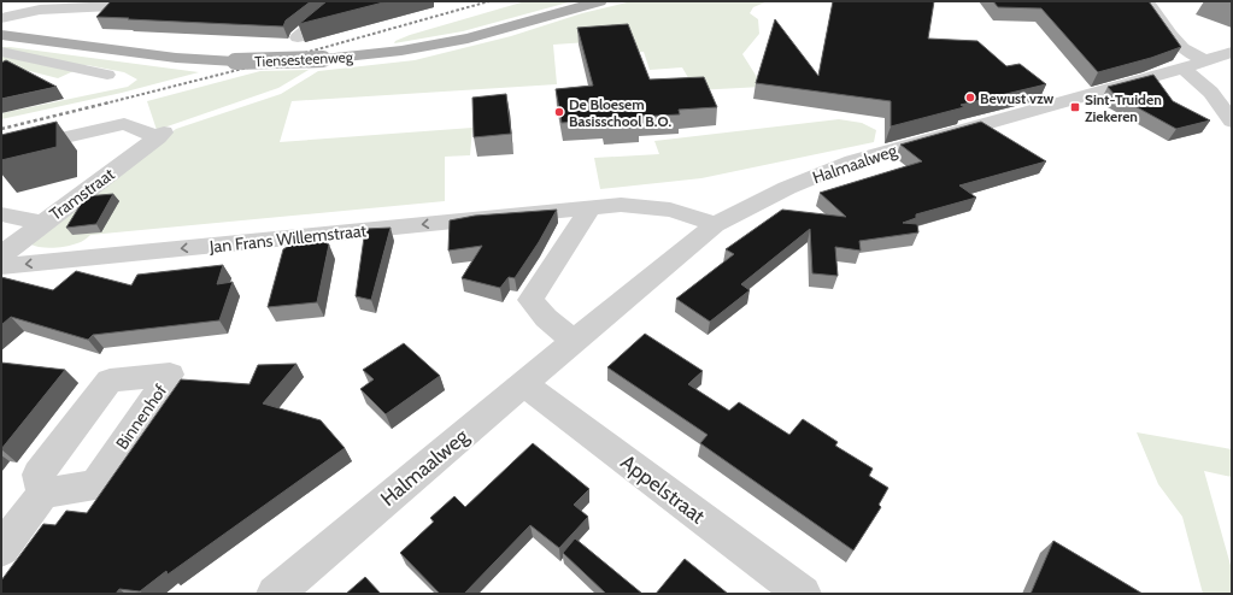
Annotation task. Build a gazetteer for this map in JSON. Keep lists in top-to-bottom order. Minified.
{"streets":{"main road":["Tiensesteenweg"],"street":["Halmaalweg","Tramstraat","Jan Frans Willemstraat","Appelstraat"]},"crossings":[["Halmaalweg","Jan Frans Willemstraat"],["Halmaalweg","Appelstraat"]],"one_way":["Jan Frans Willemstraat"],"places":{"other":["Bewust vzw","De Bloesem Basisschool B.O."],"transit":["Sint-Truiden Ziekeren"]}}
